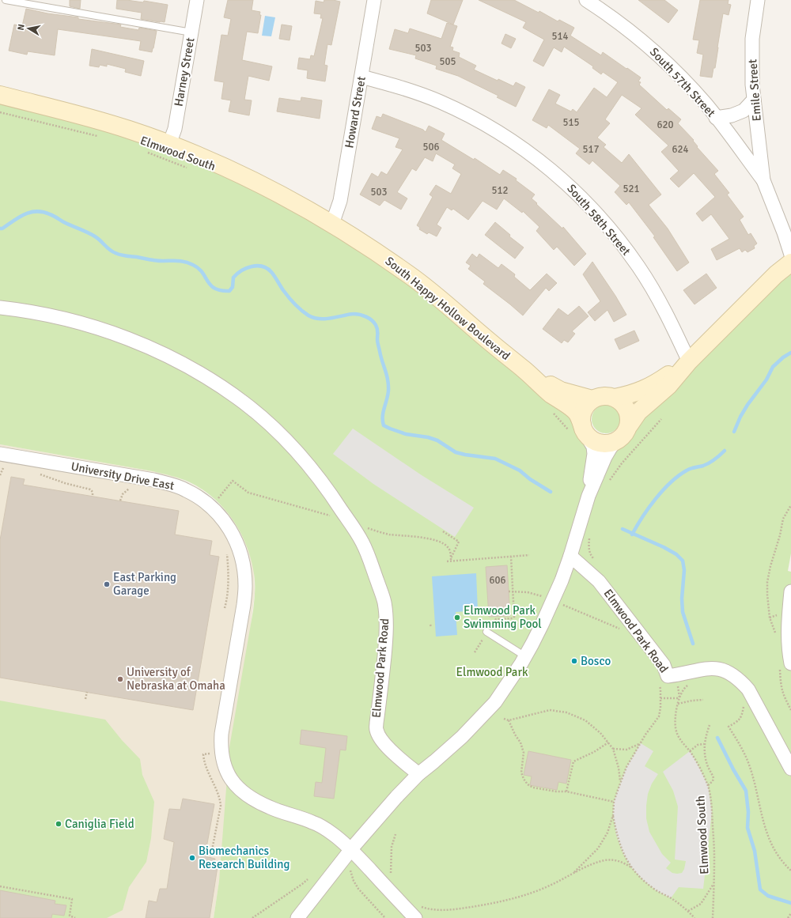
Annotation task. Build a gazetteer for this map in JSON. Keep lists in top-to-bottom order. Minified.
{"streets":{"street":["Harney Street","South 57th Street","Emile Street","Howard Street","South 58th Street","South Happy Hollow Boulevard","University Drive East","Elmwood Park Road"],"path":["Elmwood South"]},"crossings":[["Harney Street","South Happy Hollow Boulevard"],["South 57th Street","Emile Street"],["Howard Street","South 58th Street"],["Howard Street","South Happy Hollow Boulevard"]],"parks":["Elmwood Park"],"places":["East Parking Garage","Elmwood Park Swimming Pool","Bosco","University of Nebraska at Omaha","Caniglia Field","Biomechanics Research Building"],"house_numbers":["514","503","505","515","620","506","517","624","521","512","503","606"],"north":"left"}
